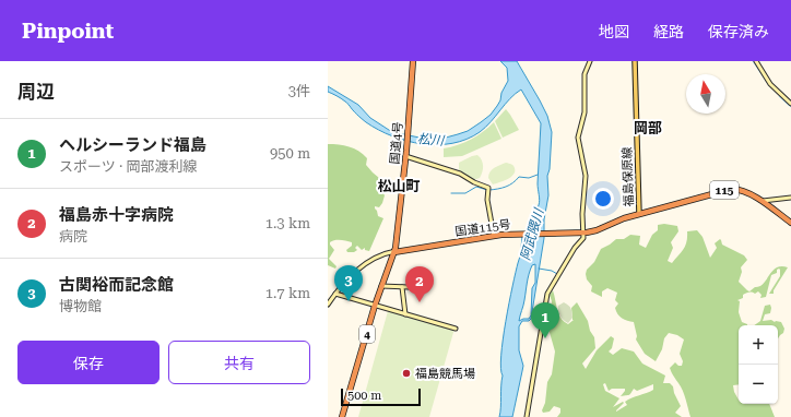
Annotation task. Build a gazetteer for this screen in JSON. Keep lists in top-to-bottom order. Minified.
{"streets":{"highway":["国道4号","115","国道115号","4"],"main road":["福島保原線"]},"crossings":[["国道4号","国道115号"],["国道4号","4"],["福島保原線","国道115号"],["国道115号","4"]],"districts":["岡部","松山町"],"water":["松川","阿武隈川"],"places":["福島競馬場"],"scale_bar":"500 m","north":"top","page":{"header":"Pinpoint","nav":["地図","経路","保存済み"],"heading":["周辺","3件"],"list":[{"mark":"1","name":"ヘルシーランド福島","note":"スポーツ · 岡部渡利線","value":"950 m"},{"mark":"2","name":"福島赤十字病院","note":"病院","value":"1.3 km"},{"mark":"3","name":"古関裕而記念館","note":"博物館","value":"1.7 km"}],"pins":["3","2","1"],"map_buttons":["+","−"],"buttons":["保存","共有"],"scale":"500 m"}}
